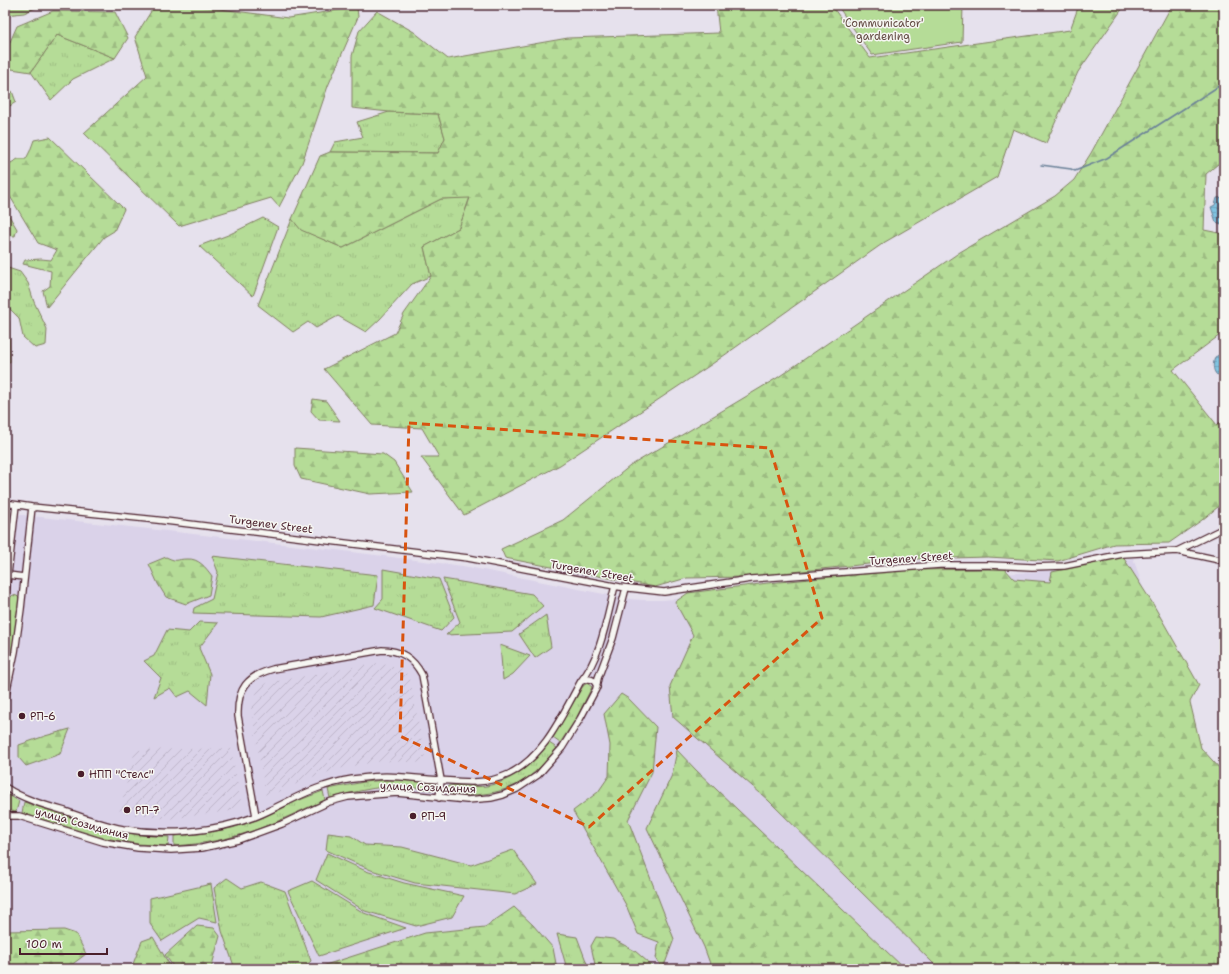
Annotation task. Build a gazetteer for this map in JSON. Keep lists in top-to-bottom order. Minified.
{"streets":{"street":["Turgenev Street","улица Созидания"]},"crossings":[["Turgenev Street","улица Созидания"]],"parks":["'Communicator' gardening"],"places":["РП-6","НПП \"Стелс\"","РП-7","РП-9"],"scale_bar":"100 m"}
